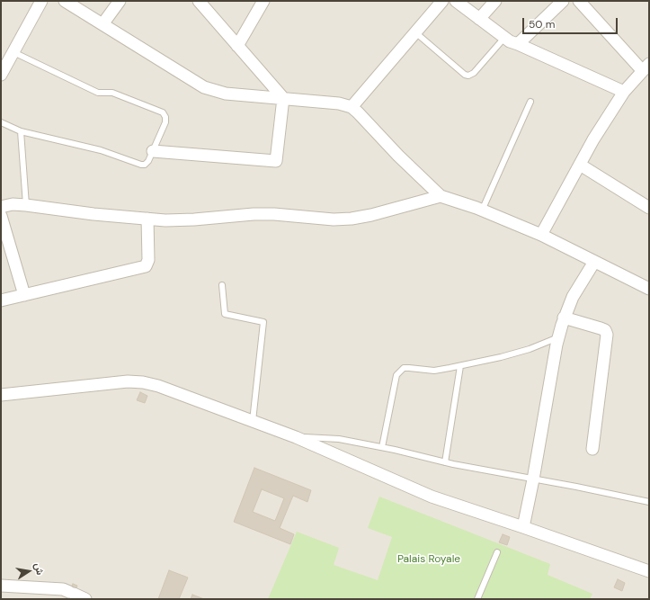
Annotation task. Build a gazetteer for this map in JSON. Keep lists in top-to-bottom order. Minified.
{"parks":["Palais Royale"],"scale_bar":"50 m","north":"right"}
